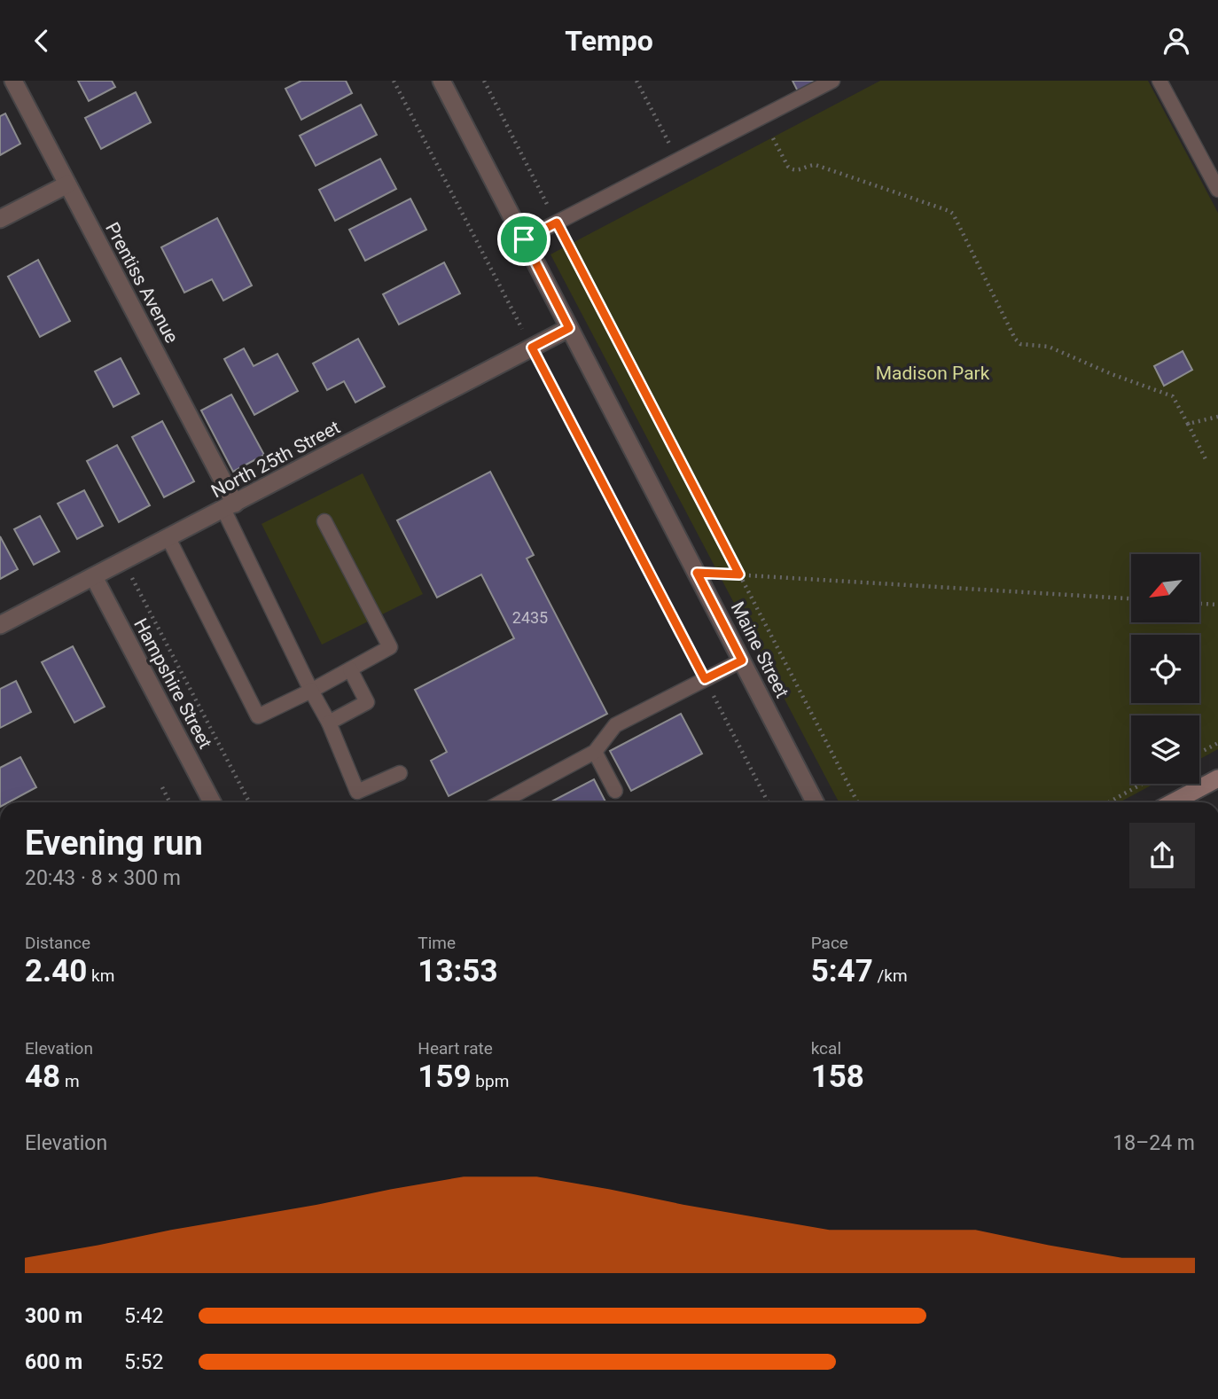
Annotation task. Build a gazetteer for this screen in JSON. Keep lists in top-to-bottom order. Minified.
{"streets":{"street":["Prentiss Avenue","North 25th Street","Maine Street","Hampshire Street"]},"crossings":[["Prentiss Avenue","North 25th Street"],["North 25th Street","Maine Street"],["North 25th Street","Hampshire Street"]],"parks":["Madison Park"],"house_numbers":["2435"],"north":"bottom left","page":{"header":"Tempo","heading":["Evening run","20:43 · 8 × 300 m"],"stats":[["Distance","2.40 km"],["Time","13:53"],["Pace","5:47 /km"],["Elevation","48 m"],["Heart rate","159 bpm"],["kcal","158"]],"chart":["Elevation","18–24 m"],"list":[{"name":"300 m","note":"5:42"},{"name":"600 m","note":"5:52"}]}}
